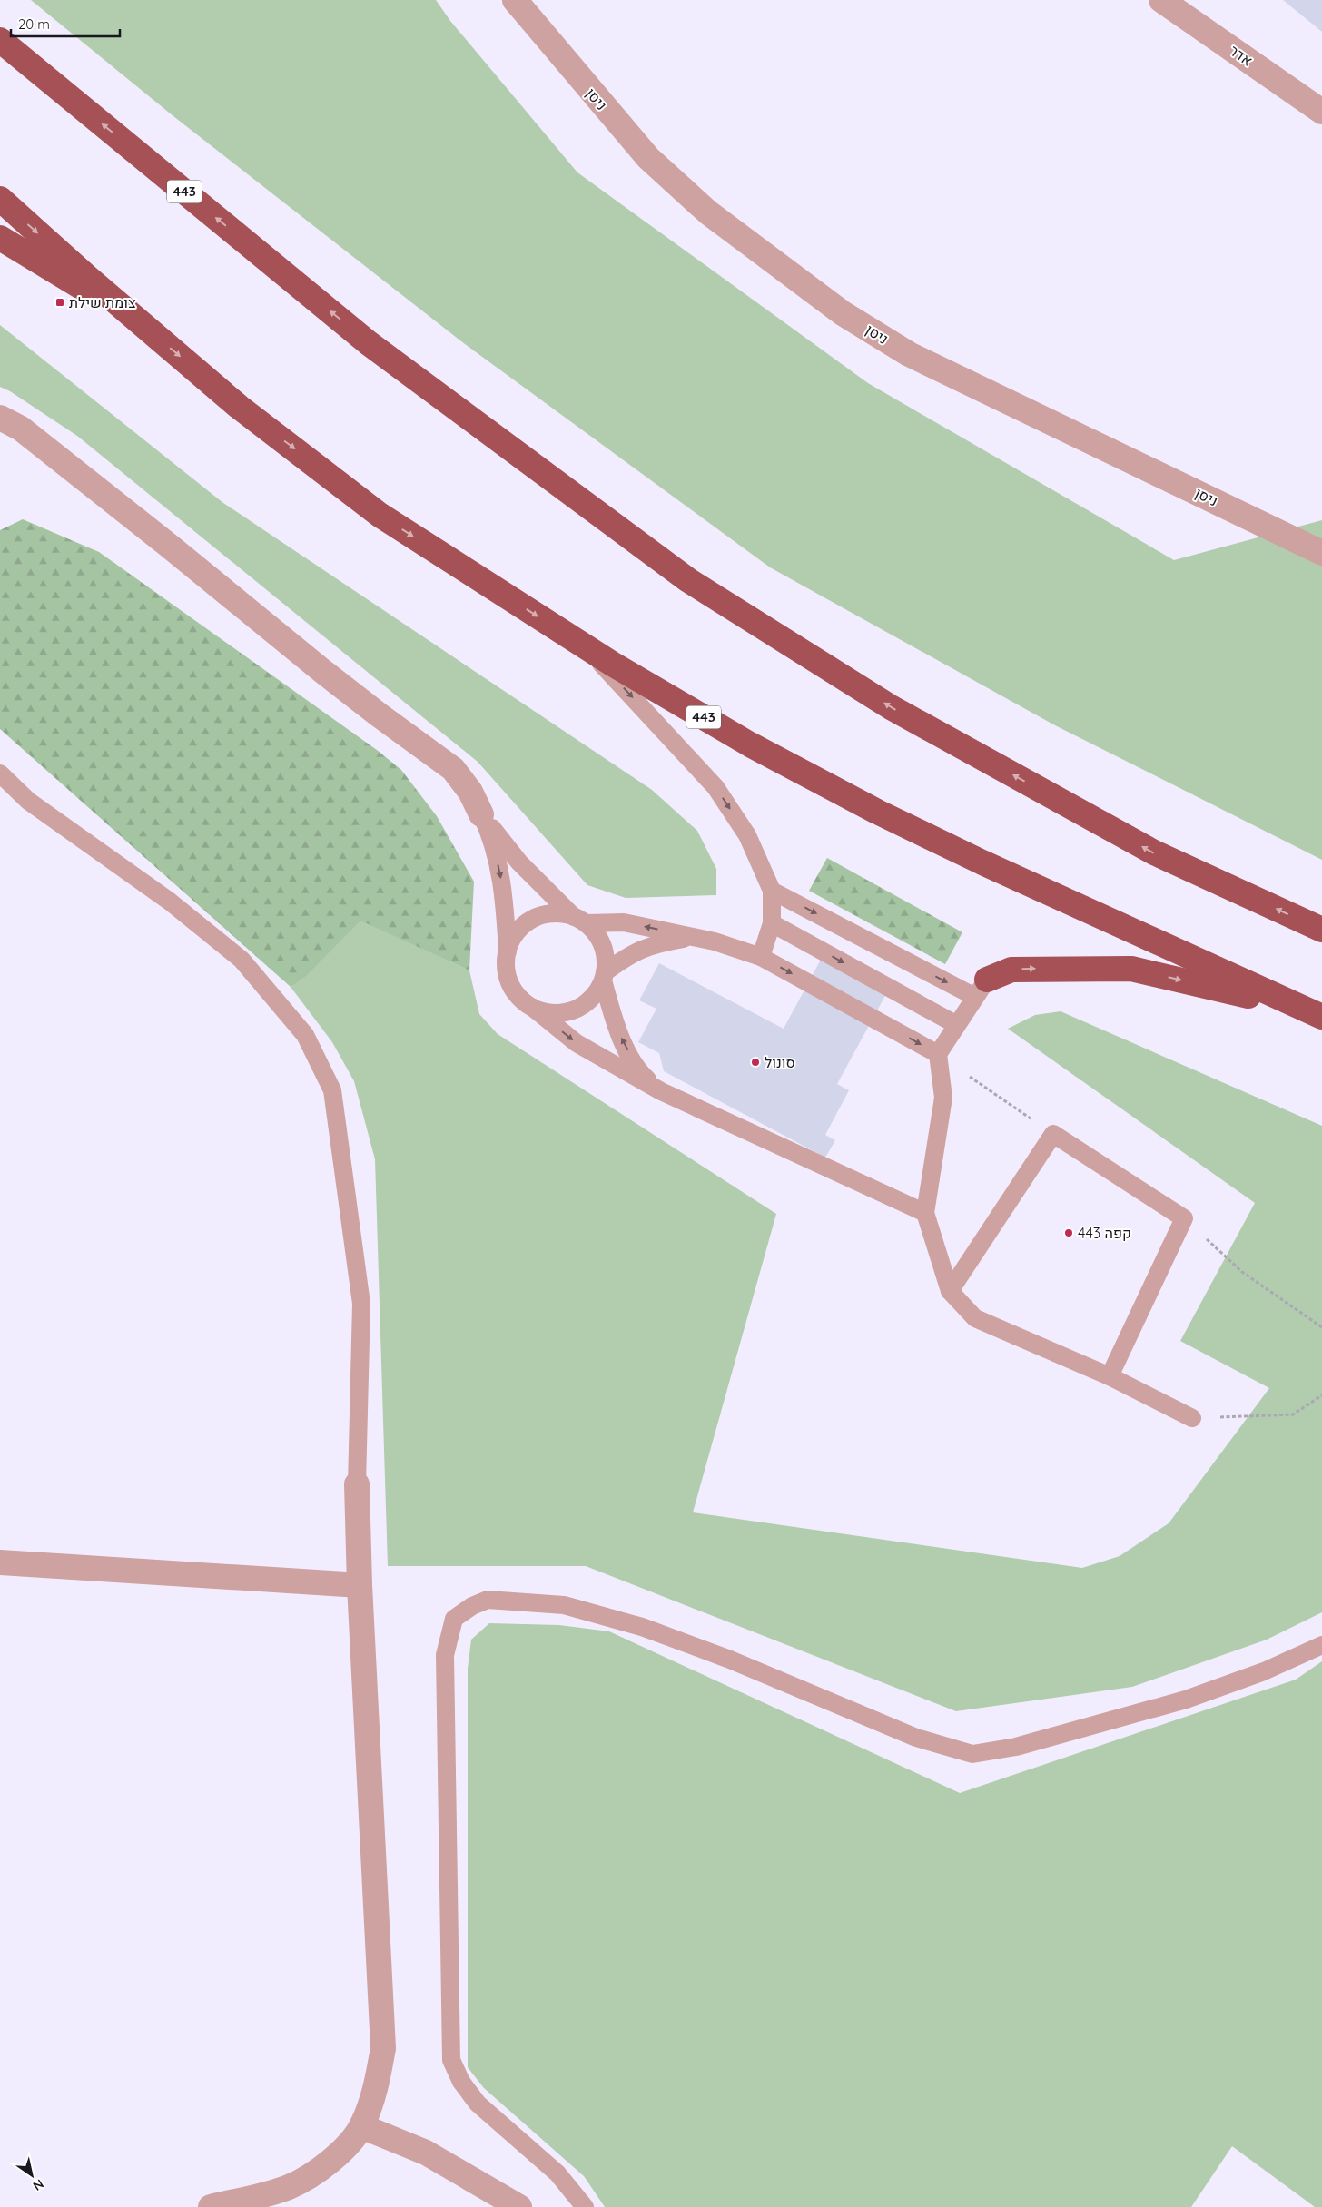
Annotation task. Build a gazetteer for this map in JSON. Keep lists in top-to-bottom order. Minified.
{"streets":{"highway":["443"],"street":["אדר","ניסן"]},"places":{"transit":["צומת שילת"],"other":["סונול","קפה 443"]},"scale_bar":"20 m","north":"bottom right"}
